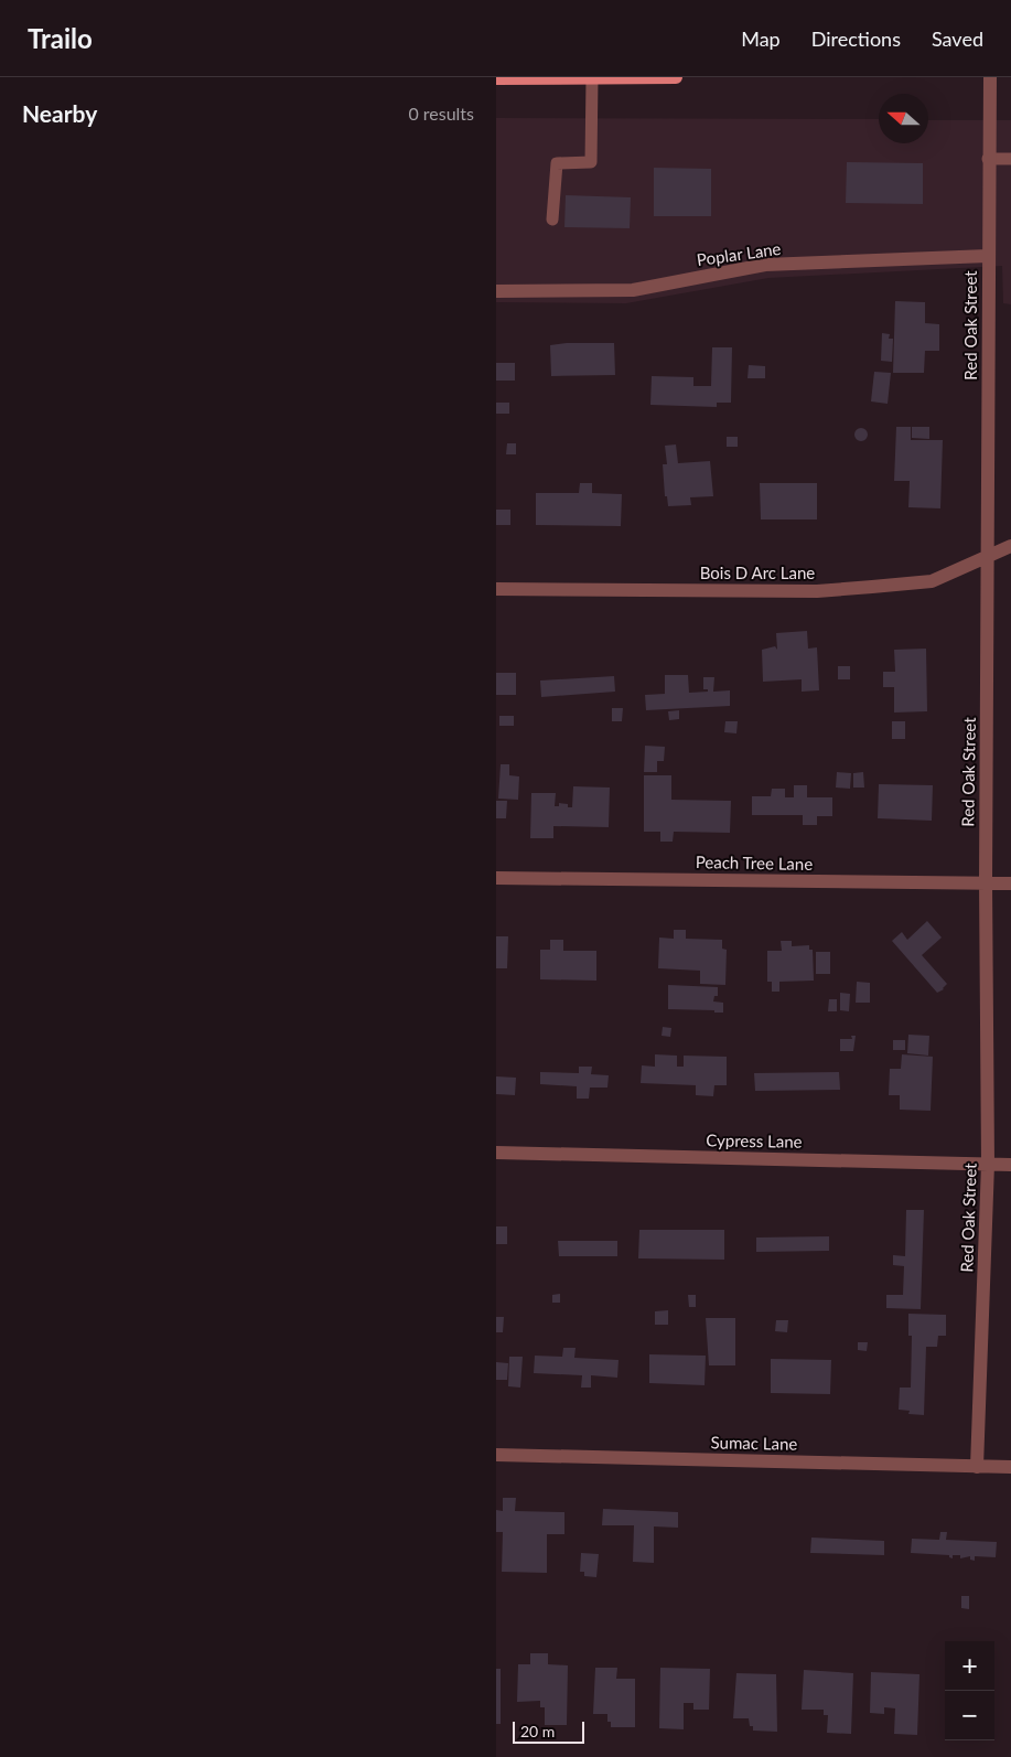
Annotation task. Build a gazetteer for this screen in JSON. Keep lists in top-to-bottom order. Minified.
{"streets":{"street":["Poplar Lane","Red Oak Street","Bois D Arc Lane","Peach Tree Lane","Cypress Lane","Sumac Lane"]},"crossings":[["Poplar Lane","Red Oak Street"],["Red Oak Street","Bois D Arc Lane"],["Red Oak Street","Peach Tree Lane"],["Red Oak Street","Cypress Lane"],["Red Oak Street","Sumac Lane"]],"scale_bar":"20 m","north":"left","page":{"header":"Trailo","nav":["Map","Directions","Saved"],"heading":["Nearby","0 results"],"map_buttons":["+","−"],"scale":"20 m"}}
